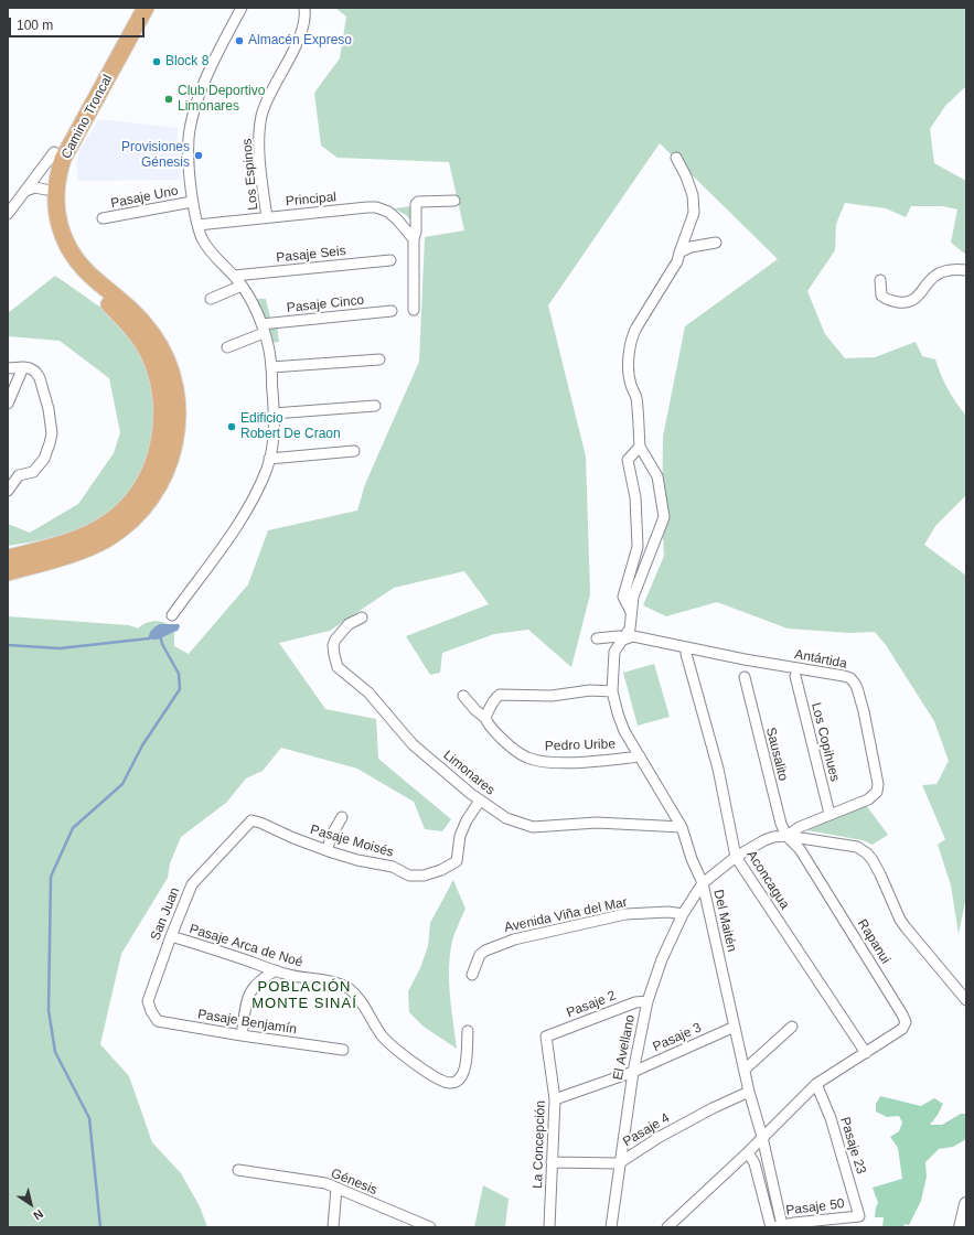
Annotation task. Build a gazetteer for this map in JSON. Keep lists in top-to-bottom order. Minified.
{"streets":{"main road":["Camino Troncal"],"street":["Los Espinos","Pasaje Uno","Principal","Pasaje Seis","Pasaje Cinco","Antártida","Los Copihues","Pedro Uribe","Sausalito","Limonares","Pasaje Moisés","Aconcagua","San Juan","Avenida Viña del Mar","Del Maitén","Rapanui","Pasaje Arca de Noé","Pasaje 2","Pasaje Benjamín","Pasaje 3","El Avellano","Pasaje 4","La Concepción","Pasaje 23","Génesis","Pasaje 50"]},"crossings":[["Los Espinos","Principal"],["Antártida","Los Copihues"],["Antártida","Sausalito"],["Antártida","Aconcagua"],["Antártida","Del Maitén"],["Antártida","Rapanui"],["Pedro Uribe","Del Maitén"],["Sausalito","Rapanui"],["Limonares","Pasaje Moisés"],["Limonares","Del Maitén"],["Pasaje Moisés","San Juan"],["Aconcagua","Rapanui"],["San Juan","Pasaje Arca de Noé"],["San Juan","Pasaje Benjamín"],["Avenida Viña del Mar","El Avellano"],["Del Maitén","Rapanui"],["Del Maitén","Pasaje 3"],["Del Maitén","El Avellano"],["Del Maitén","Pasaje 4"],["Del Maitén","Pasaje 50"],["Rapanui","Pasaje 23"],["Pasaje 2","El Avellano"],["Pasaje 2","La Concepción"],["Pasaje 3","El Avellano"],["Pasaje 3","La Concepción"],["El Avellano","Pasaje 4"],["Pasaje 4","La Concepción"],["Pasaje 23","Pasaje 50"]],"districts":["POBLACIÓN MONTE SINAÍ"],"places":["Almacén Expreso","Block 8","Club Deportivo Limonares","Provisiones Génesis","Edificio Robert De Craon"],"scale_bar":"100 m","north":"bottom right"}
